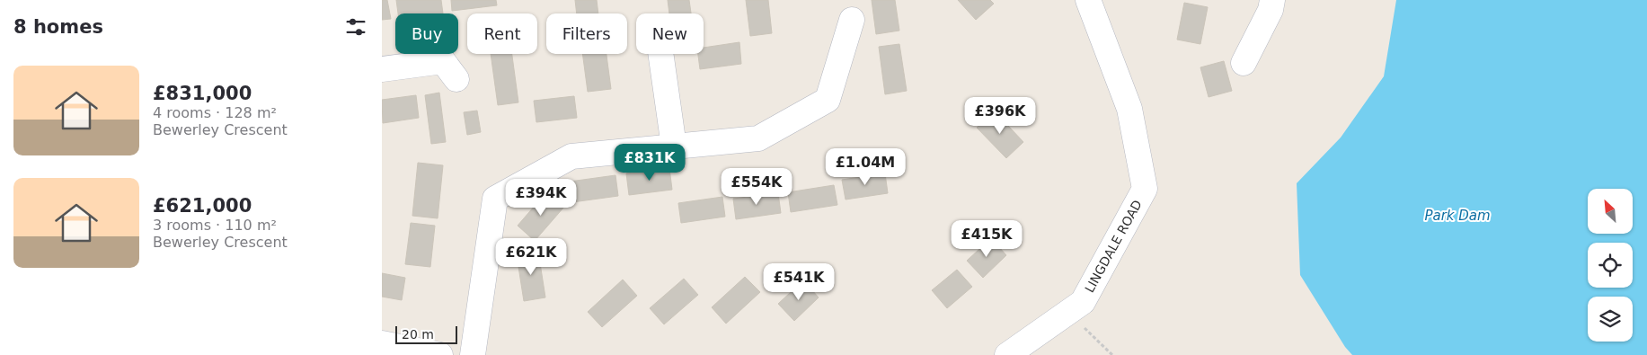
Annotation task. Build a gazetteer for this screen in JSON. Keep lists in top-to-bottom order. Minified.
{"streets":{"street":["LINGDALE ROAD"]},"water":["Park Dam"],"scale_bar":"20 m","north":"top left","page":{"heading":"8 homes","chip":["Buy","Rent","Filters","New"],"list":[{"name":"£831,000","note":"4 rooms · 128 m² · Bewerley Crescent"},{"name":"£621,000","note":"3 rooms · 110 m² · Bewerley Crescent"}],"price":["£396K","£831K","£1.04M","£554K","£394K","£415K","£621K","£541K"],"scale":"20 m"}}
